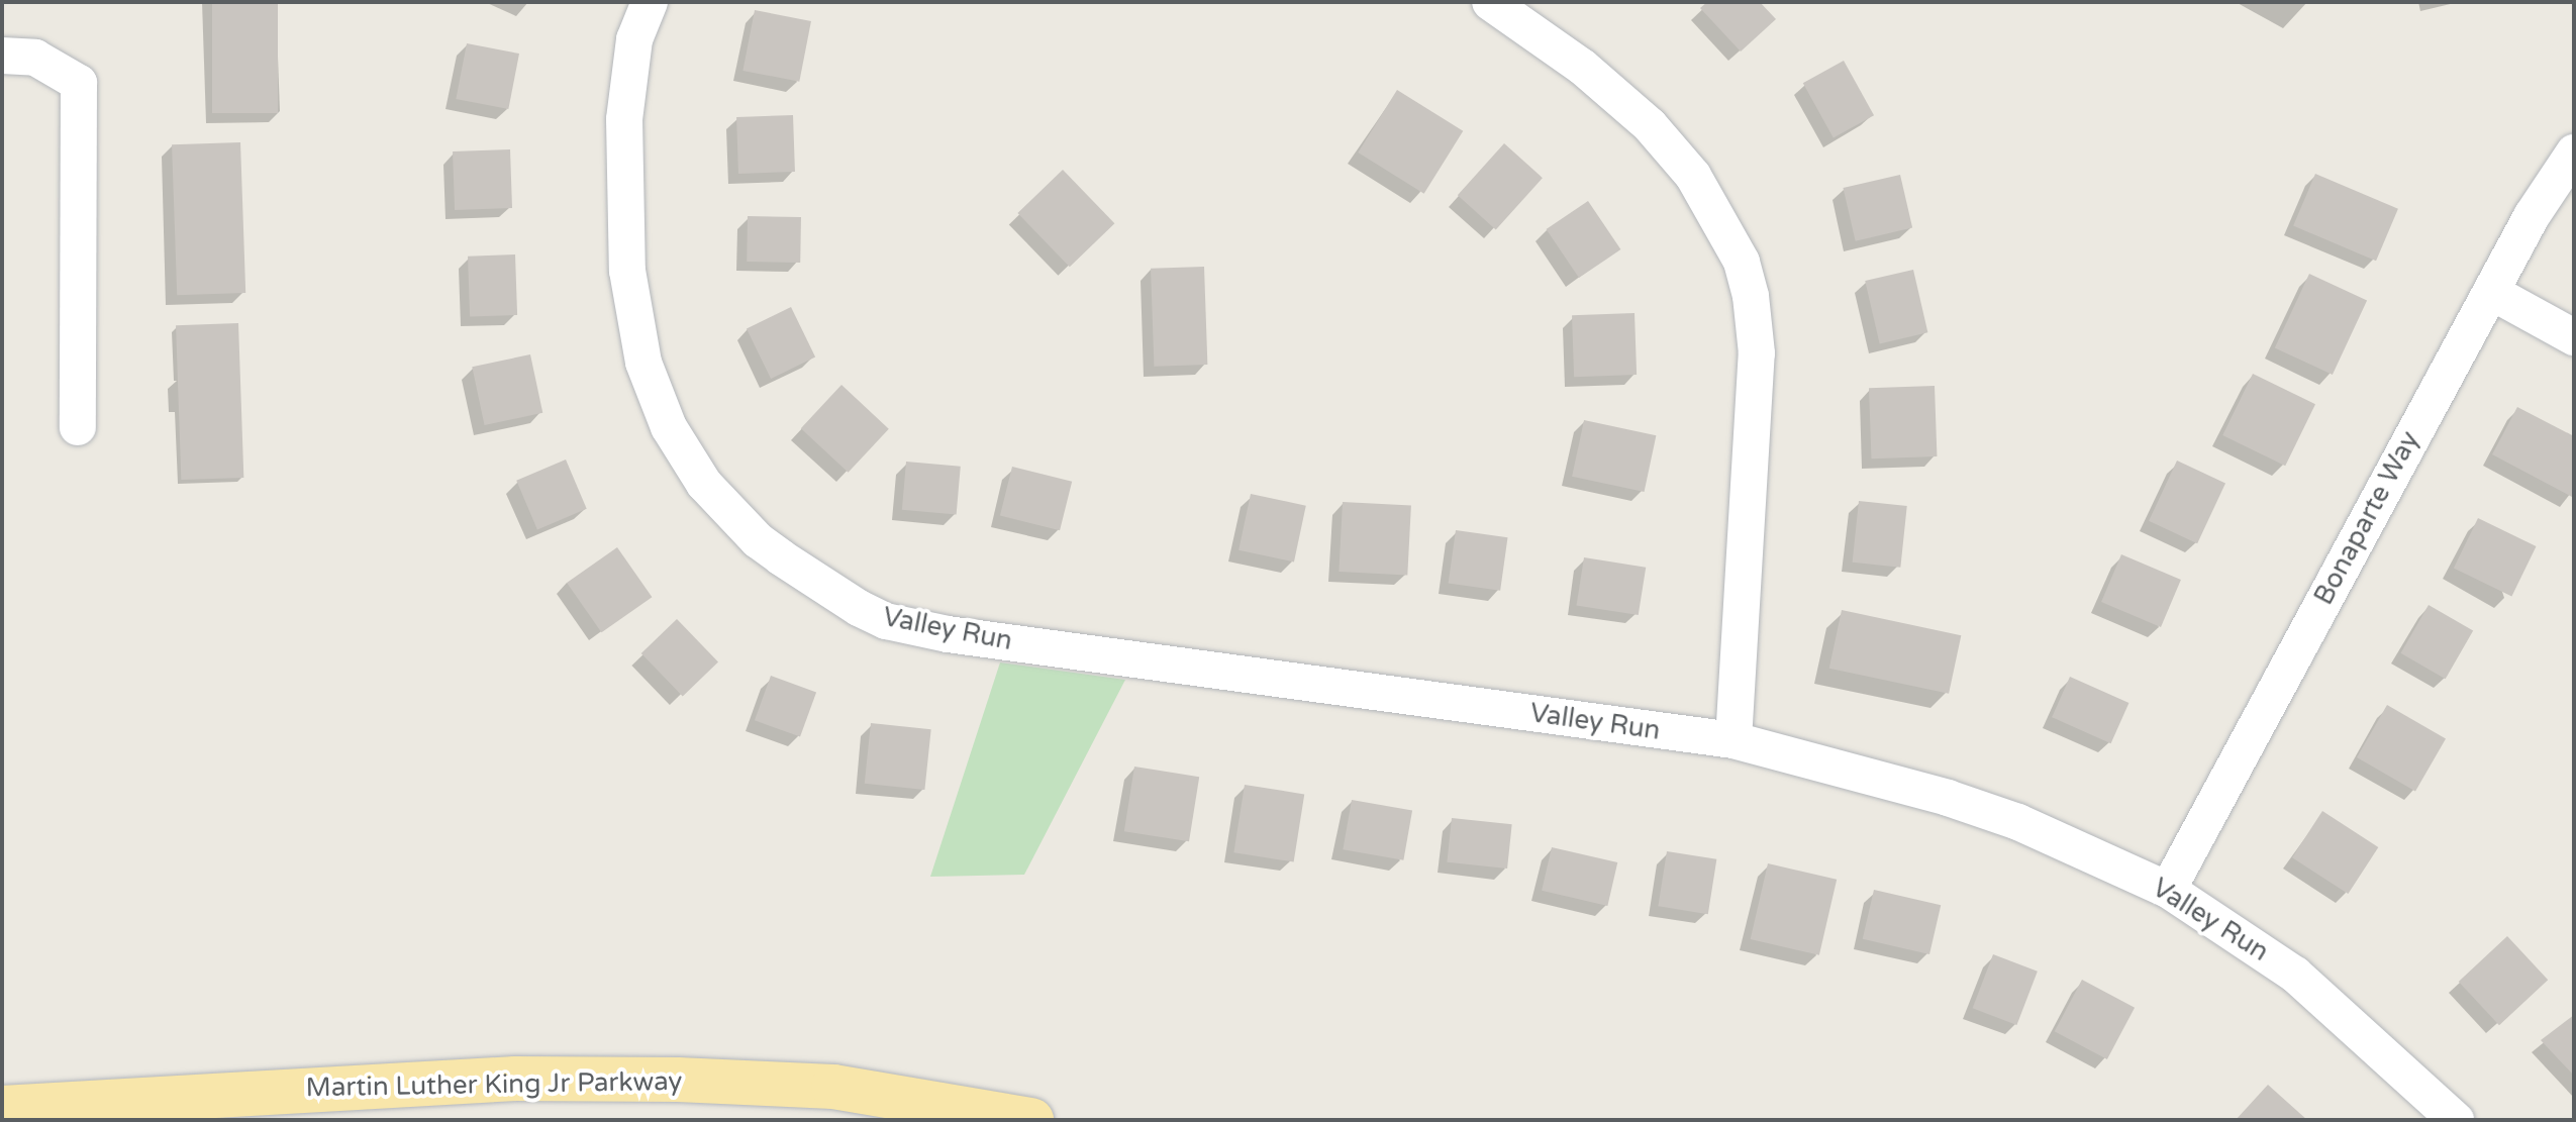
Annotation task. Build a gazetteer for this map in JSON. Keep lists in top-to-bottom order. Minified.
{"streets":{"main road":["Martin Luther King Jr Parkway"],"street":["Bonaparte Way","Valley Run"]},"crossings":[["Bonaparte Way","Valley Run"]]}
